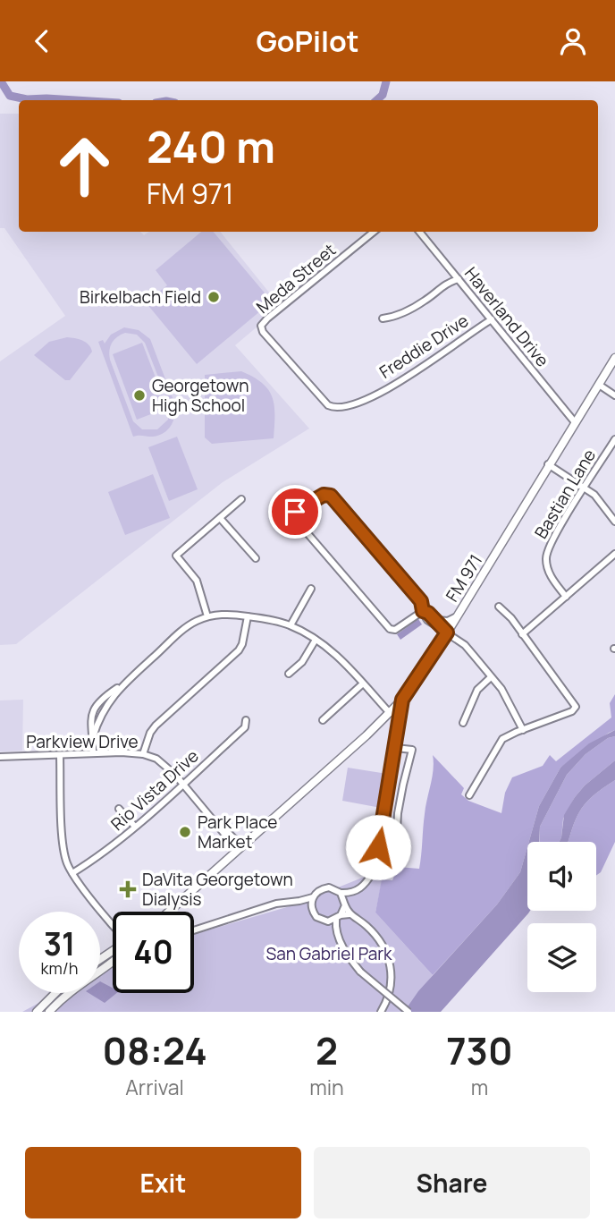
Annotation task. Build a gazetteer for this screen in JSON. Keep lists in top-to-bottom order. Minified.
{"streets":{"main road":["FM 971"],"street":["Meda Street","Haverland Drive","Freddie Drive","Bastian Lane","Parkview Drive","Rio Vista Drive"]},"crossings":[["Meda Street","Freddie Drive"],["Haverland Drive","Freddie Drive"],["Haverland Drive","FM 971"],["FM 971","Parkview Drive"],["Parkview Drive","Rio Vista Drive"]],"parks":["San Gabriel Park"],"places":{"other":["Birkelbach Field","Georgetown High School","Park Place Market"],"health":["DaVita Georgetown Dialysis"]},"page":{"header":"GoPilot","turn":["240 m","FM 971"],"speed":"31 km/h","limit":"40","eta":["08:24","Arrival","2","min","730","m"],"buttons":["Exit","Share"]}}
